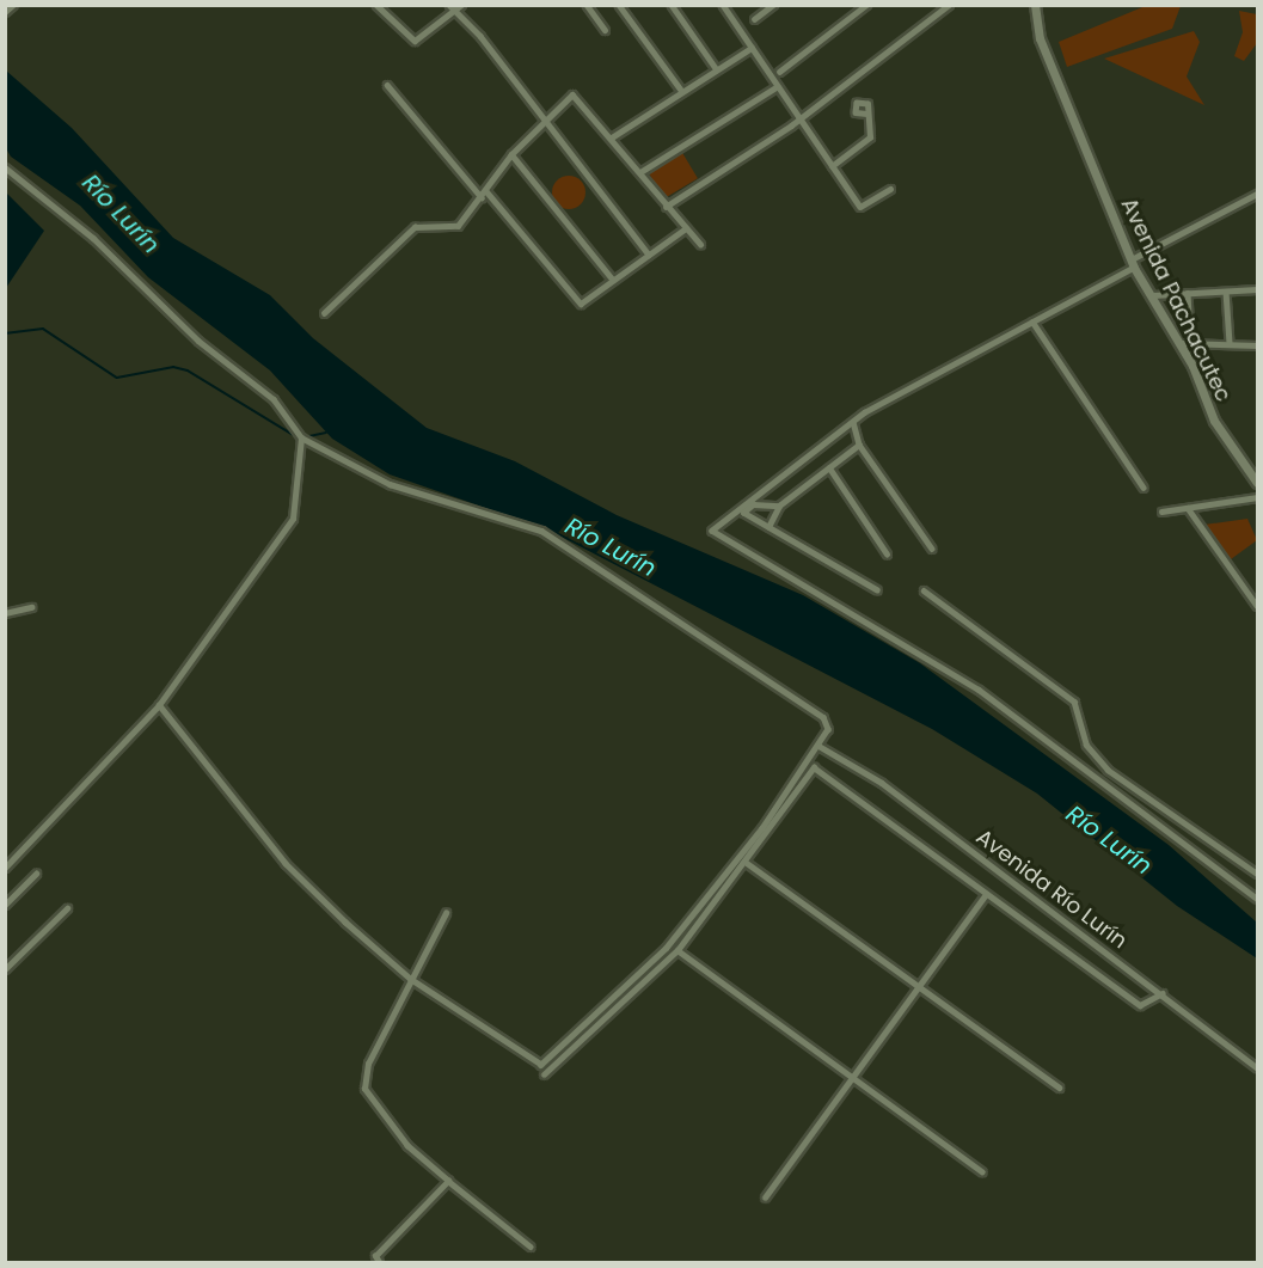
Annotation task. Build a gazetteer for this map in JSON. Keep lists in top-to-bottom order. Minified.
{"streets":{"main road":["Avenida Pachacutec"],"street":["Avenida Río Lurín"]},"water":["Río Lurín"]}
